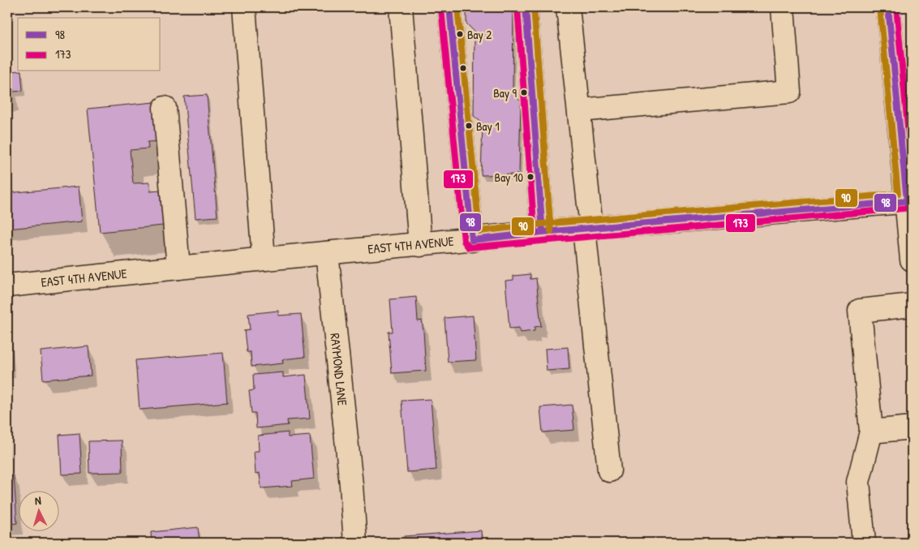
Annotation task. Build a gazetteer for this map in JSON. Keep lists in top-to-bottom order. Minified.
{"streets":{"street":["EAST 4TH AVENUE","RAYMOND LANE"]},"crossings":[["EAST 4TH AVENUE","RAYMOND LANE"]],"places":["Bay 2","Bay 9","Bay 1","Bay 10"],"lines":["transit line 98","transit line 173","transit line 90"],"legend":["98","173"],"north":"top"}
